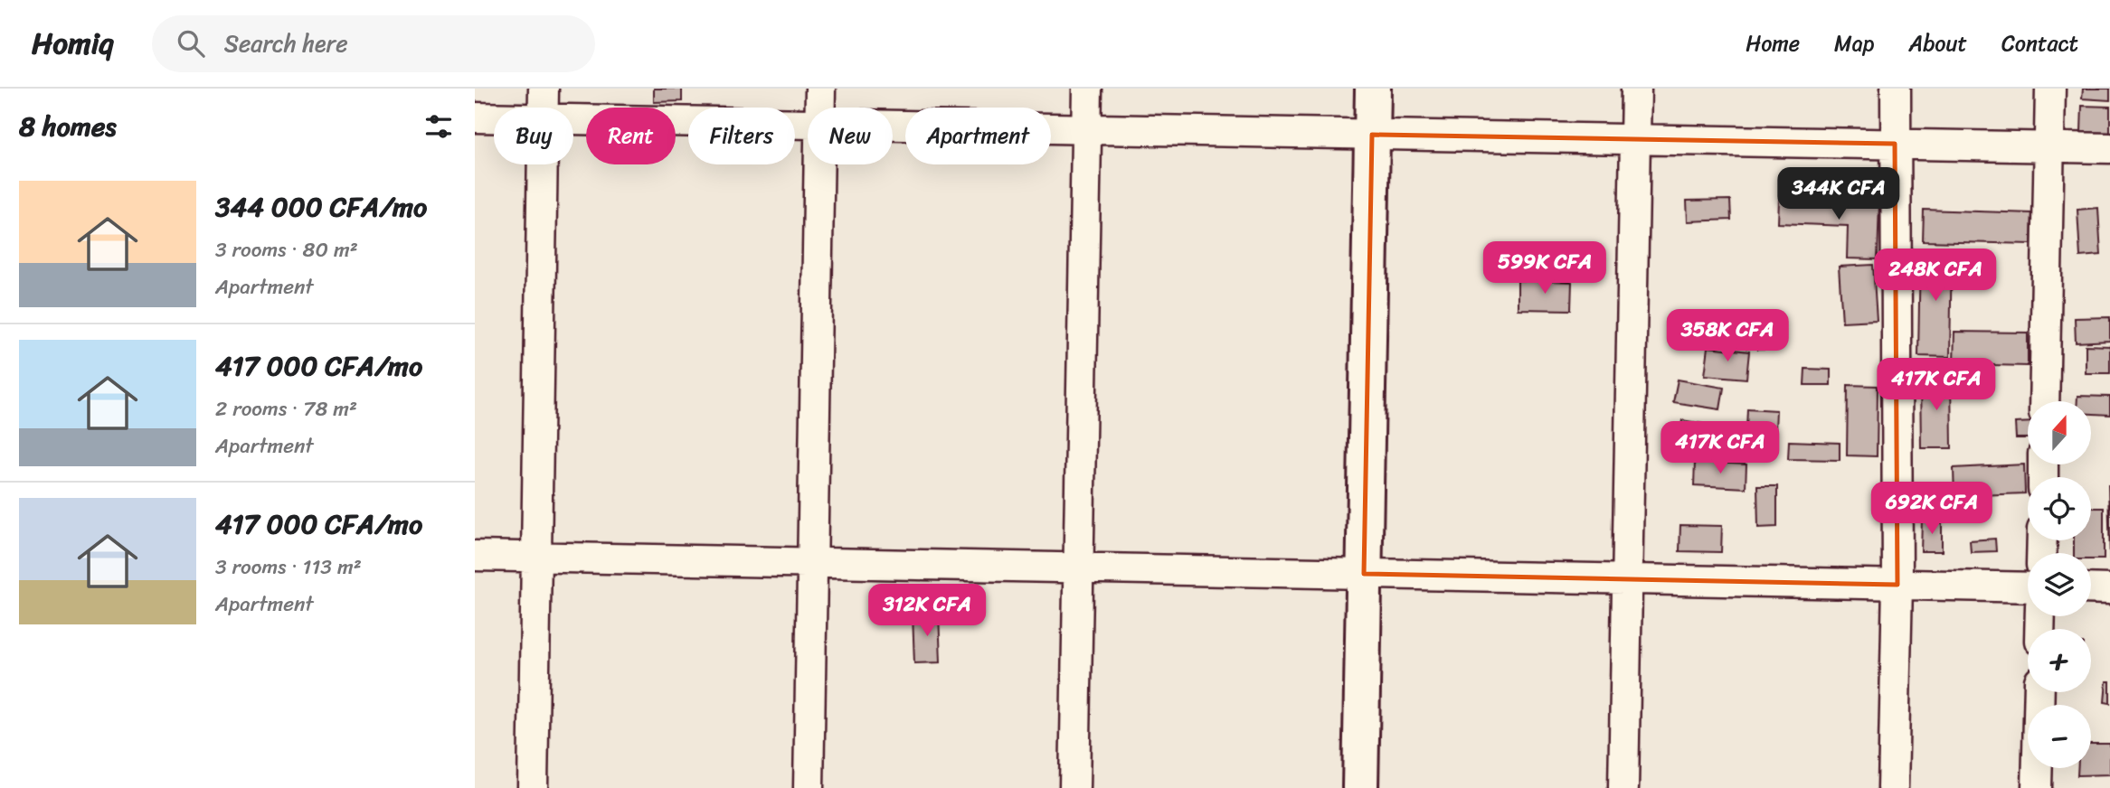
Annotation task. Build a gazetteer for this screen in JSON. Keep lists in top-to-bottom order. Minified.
{"north":"top","page":{"header":"Homiq","search":"Search here","nav":["Home","Map","About","Contact"],"heading":"8 homes","chip":["Buy","Rent","Filters","New","Apartment"],"list":[{"name":"344 000 CFA/mo","note":"3 rooms · 80 m² · Apartment"},{"name":"417 000 CFA/mo","note":"2 rooms · 78 m² · Apartment"},{"name":"417 000 CFA/mo","note":"3 rooms · 113 m² · Apartment"}],"price":["344K CFA","599K CFA","248K CFA","358K CFA","417K CFA","417K CFA","692K CFA","312K CFA"],"map_buttons":["+","−"]}}
